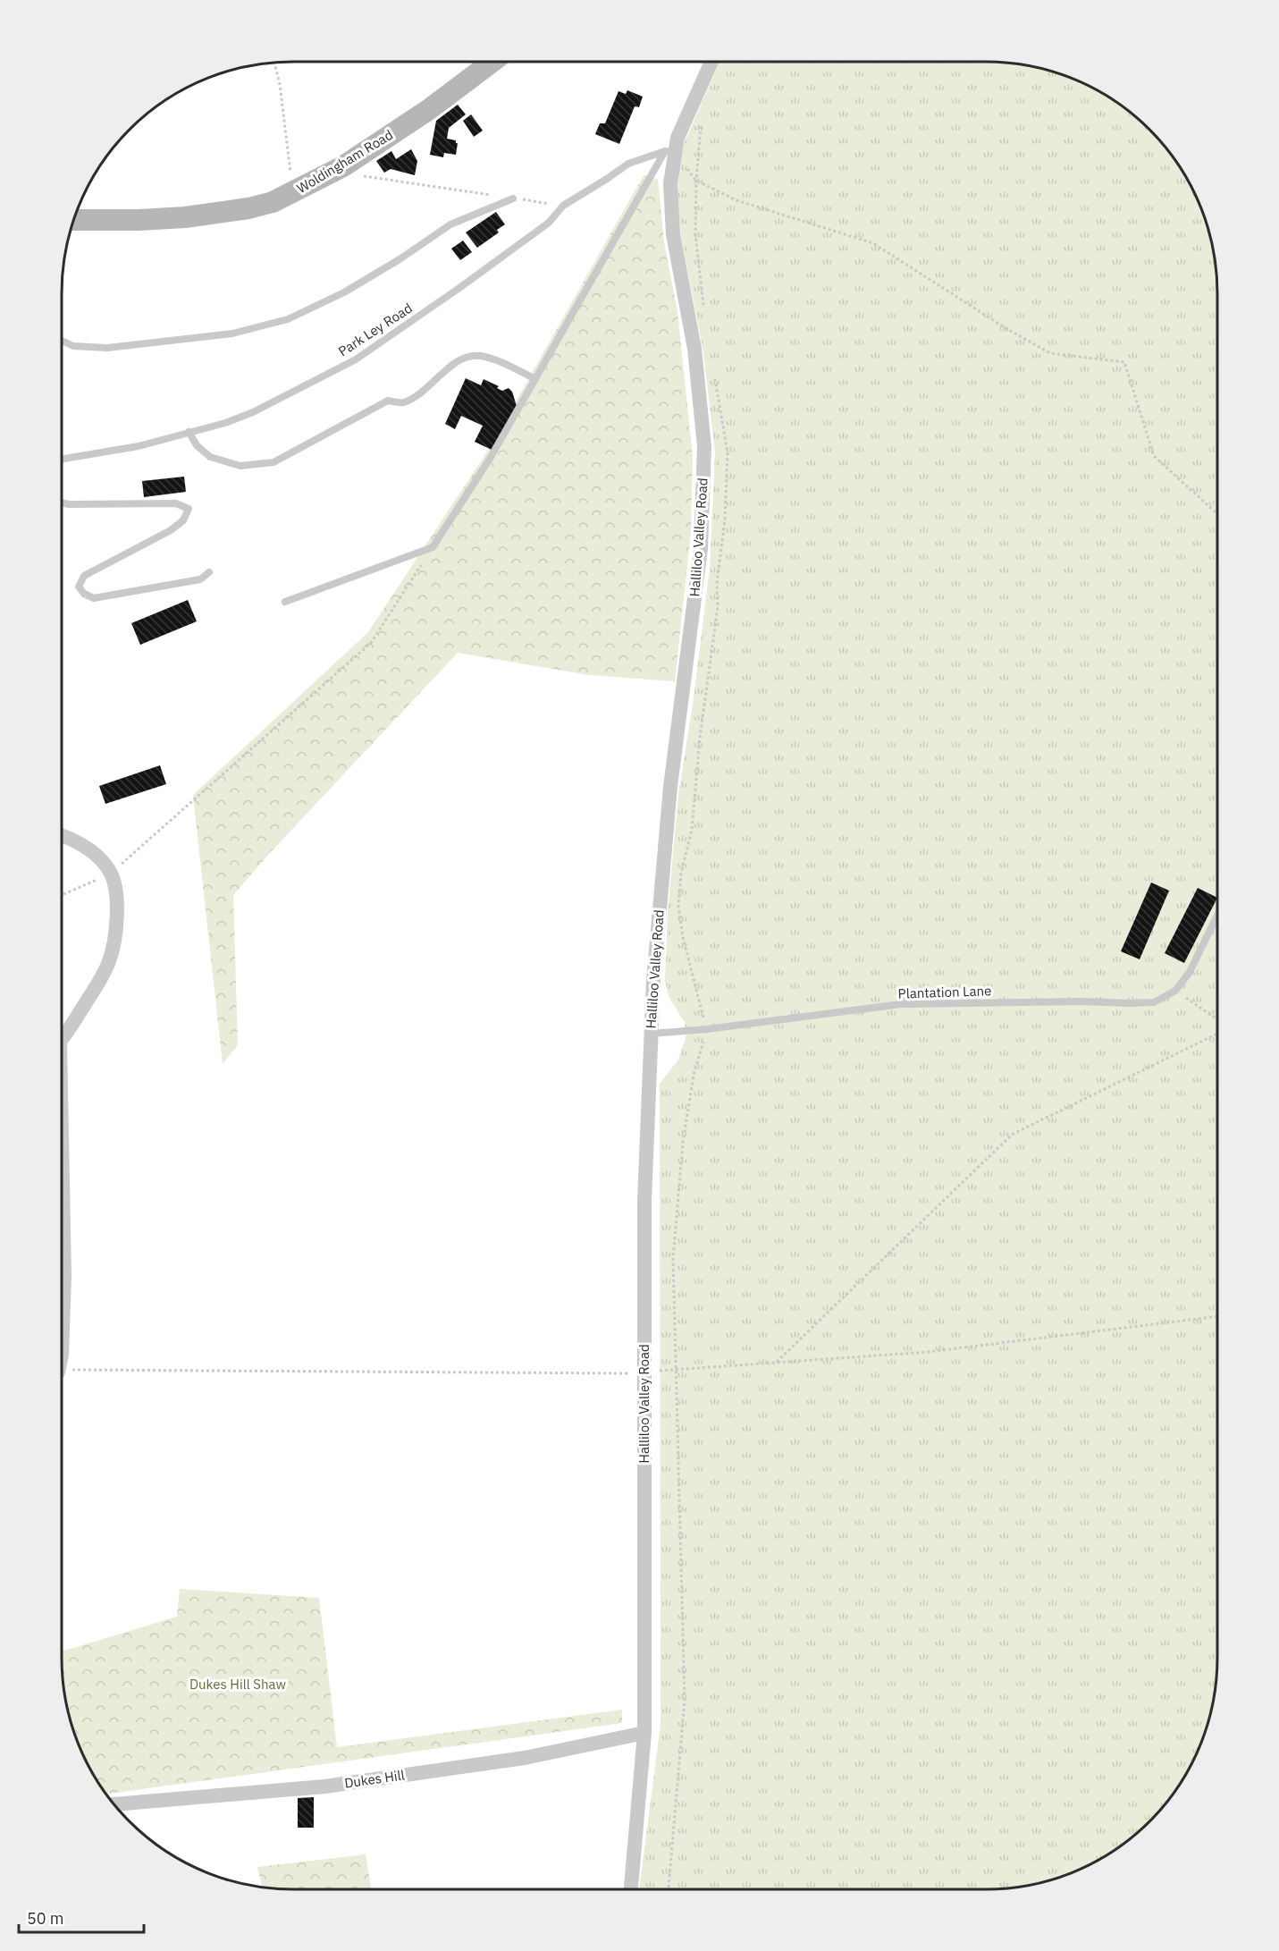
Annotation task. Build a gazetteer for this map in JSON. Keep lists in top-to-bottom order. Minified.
{"streets":{"street":["Woldingham Road","Halliloo Valley Road","Dukes Hill"],"lane":["Park Ley Road","Plantation Lane"]},"crossings":[["Park Ley Road","Halliloo Valley Road"],["Halliloo Valley Road","Plantation Lane"],["Halliloo Valley Road","Dukes Hill"]],"parks":["Dukes Hill Shaw"],"scale_bar":"50 m"}
